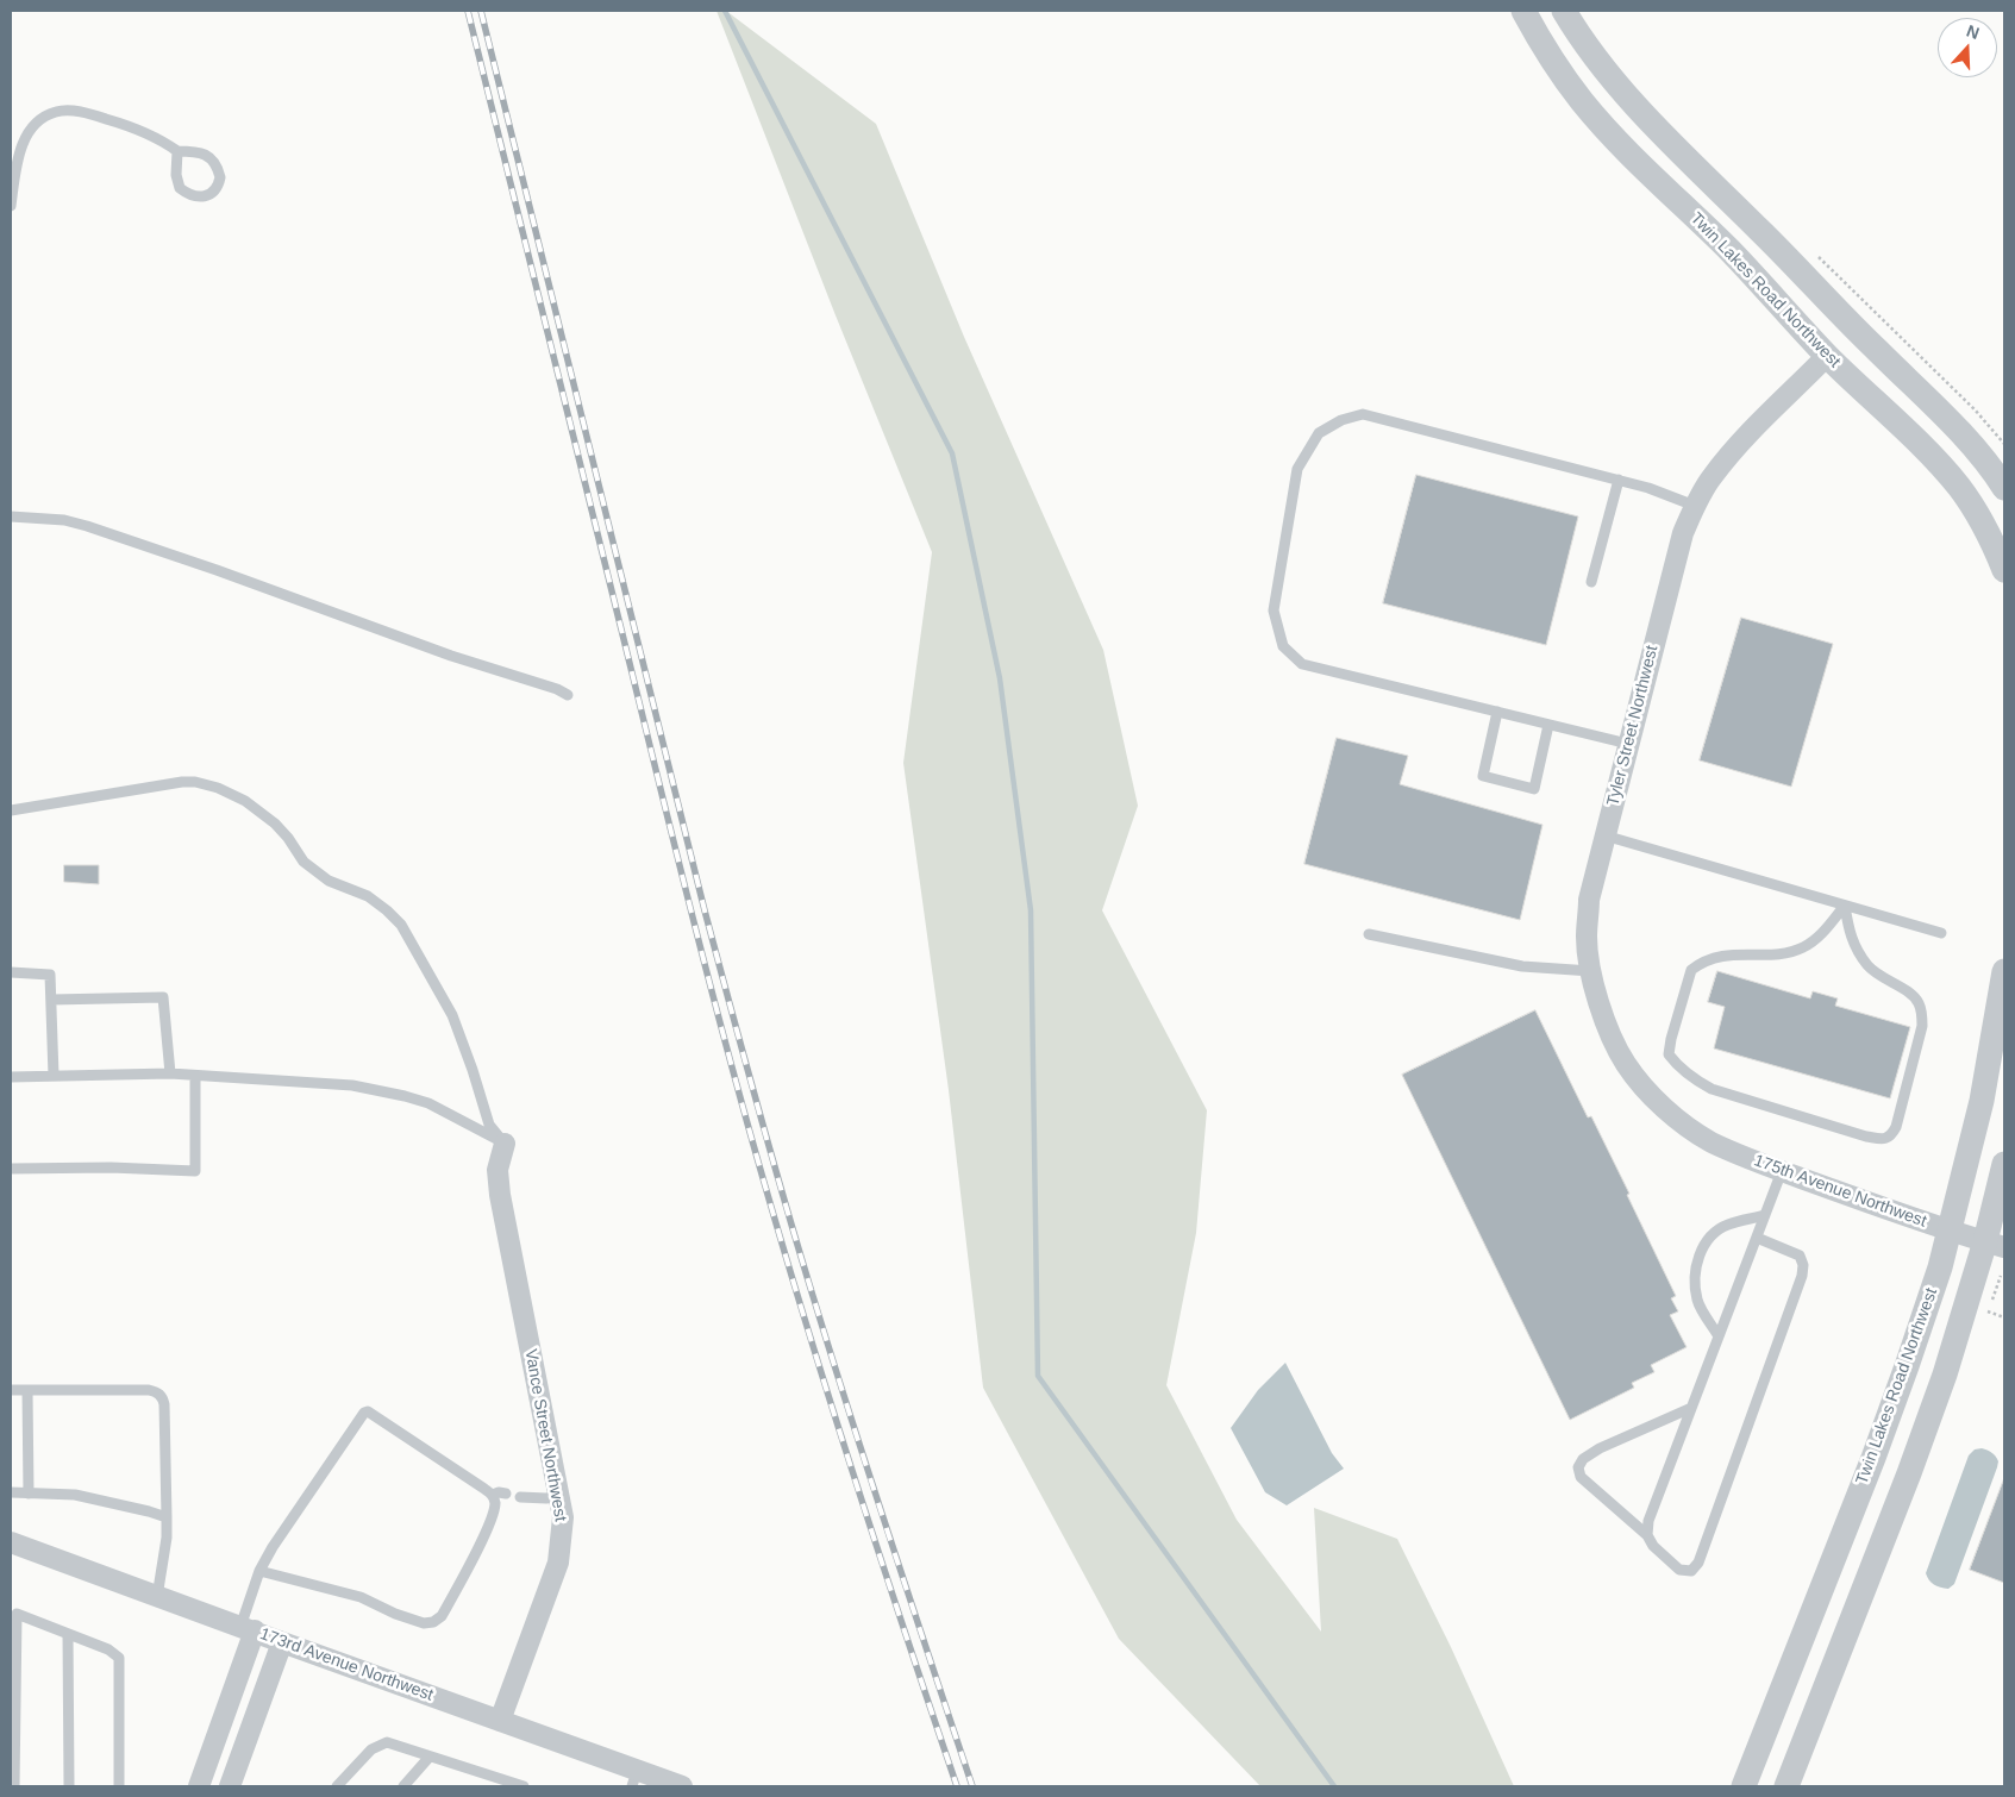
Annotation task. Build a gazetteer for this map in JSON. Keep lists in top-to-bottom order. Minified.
{"streets":{"street":["Twin Lakes Road Northwest","Tyler Street Northwest","175th Avenue Northwest","Vance Street Northwest","173rd Avenue Northwest"]},"crossings":[["Twin Lakes Road Northwest","Tyler Street Northwest"],["Twin Lakes Road Northwest","175th Avenue Northwest"],["Tyler Street Northwest","175th Avenue Northwest"],["Vance Street Northwest","173rd Avenue Northwest"]],"north":"top"}
